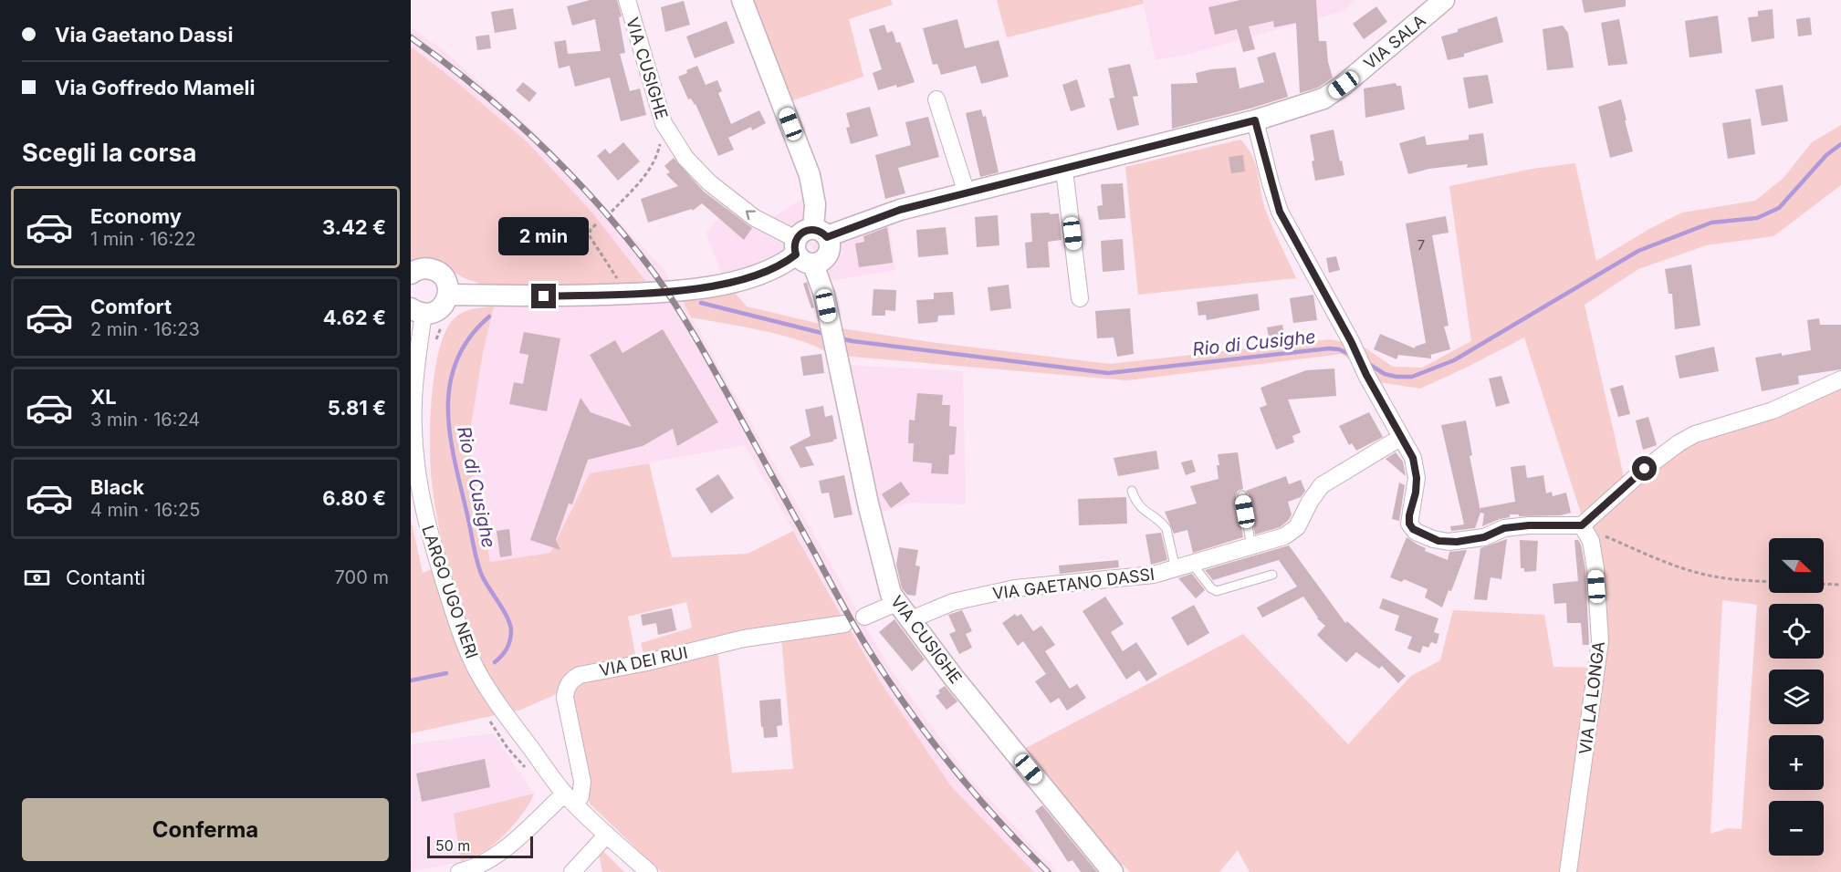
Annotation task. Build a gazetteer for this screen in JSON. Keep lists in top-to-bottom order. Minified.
{"streets":{"street":["VIA SALA","VIA CUSIGHE","VIA GAETANO DASSI","LARGO UGO NERI","VIA DEI RUI","VIA LA LONGA"]},"crossings":[["VIA SALA","VIA CUSIGHE"],["VIA CUSIGHE","VIA GAETANO DASSI"],["LARGO UGO NERI","VIA DEI RUI"]],"water":["Rio di Cusighe"],"house_numbers":["7"],"scale_bar":"50 m","north":"right","page":{"banner":["Via Gaetano Dassi","Via Goffredo Mameli"],"heading":"Scegli la corsa","list":[{"name":"Economy","note":"1 min · 16:22","value":"3.42 €"},{"name":"Comfort","note":"2 min · 16:23","value":"4.62 €"},{"name":"XL","note":"3 min · 16:24","value":"5.81 €"},{"name":"Black","note":"4 min · 16:25","value":"6.80 €"}],"bubble":"2 min","map_buttons":["+","−"],"pay":["Contanti","700 m"],"buttons":"Conferma","scale":"50 m"}}
